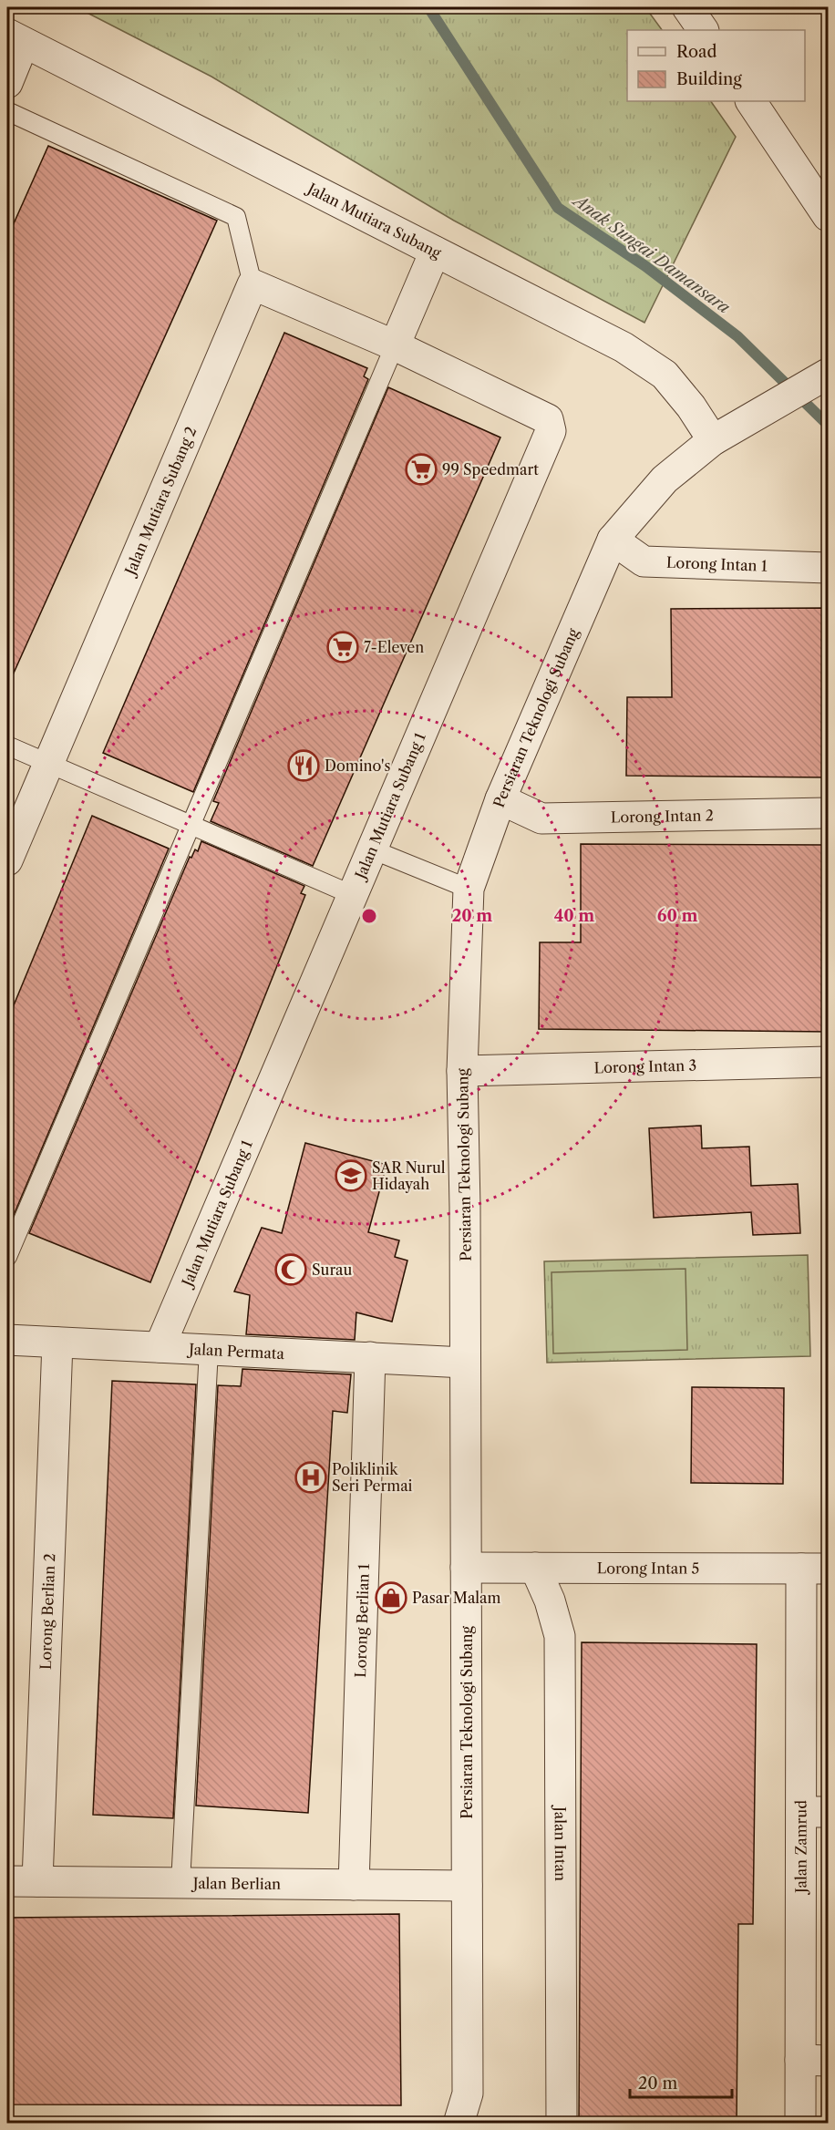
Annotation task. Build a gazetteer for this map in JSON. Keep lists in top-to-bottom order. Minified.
{"streets":{"street":["Jalan Mutiara Subang","Jalan Mutiara Subang 2","Lorong Intan 1","Persiaran Teknologi Subang","Jalan Mutiara Subang 1","Lorong Intan 2","Lorong Intan 3","Jalan Permata","Lorong Intan 5","Lorong Berlian 2","Lorong Berlian 1","Jalan Intan","Jalan Zamrud","Jalan Berlian"]},"crossings":[["Jalan Mutiara Subang","Persiaran Teknologi Subang"],["Lorong Intan 1","Persiaran Teknologi Subang"],["Persiaran Teknologi Subang","Lorong Intan 2"],["Persiaran Teknologi Subang","Lorong Intan 3"],["Persiaran Teknologi Subang","Jalan Permata"],["Persiaran Teknologi Subang","Lorong Intan 5"],["Persiaran Teknologi Subang","Jalan Berlian"],["Jalan Mutiara Subang 1","Jalan Permata"],["Jalan Permata","Lorong Berlian 2"],["Jalan Permata","Lorong Berlian 1"],["Lorong Intan 5","Jalan Intan"],["Lorong Intan 5","Jalan Zamrud"],["Lorong Berlian 2","Jalan Berlian"],["Lorong Berlian 1","Jalan Berlian"]],"water":["Anak Sungai Damansara"],"places":{"supermarket":["99 Speedmart","7-Eleven"],"restaurant":["Domino's"],"school or university":["SAR Nurul Hidayah"],"mosque":["Surau"],"hospital":["Poliklinik Seri Permai"],"shop":["Pasar Malam"]},"legend":["Road","Building"],"scale_bar":"20 m","rings":["20 m","40 m","60 m"]}
